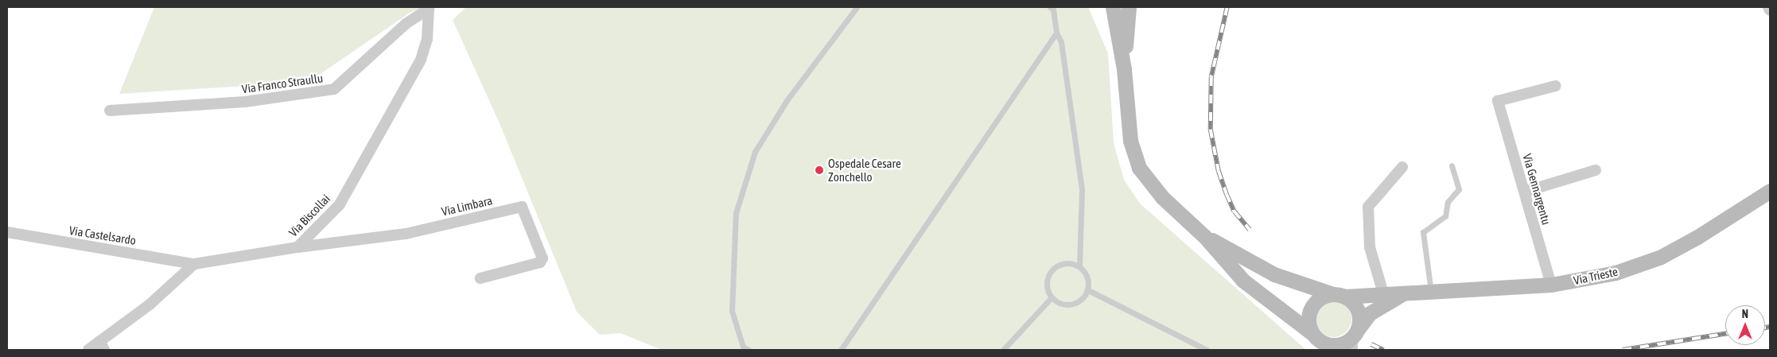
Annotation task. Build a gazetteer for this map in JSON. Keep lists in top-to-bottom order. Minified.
{"streets":{"main road":["Via Trieste"],"street":["Via Franco Straullu","Via Gennargentu","Via Limbara","Via Biscollai","Via Castelsardo"]},"crossings":[["Via Franco Straullu","Via Biscollai"],["Via Gennargentu","Via Trieste"],["Via Limbara","Via Biscollai"],["Via Biscollai","Via Castelsardo"]],"places":["Ospedale Cesare Zonchello"],"north":"top"}
